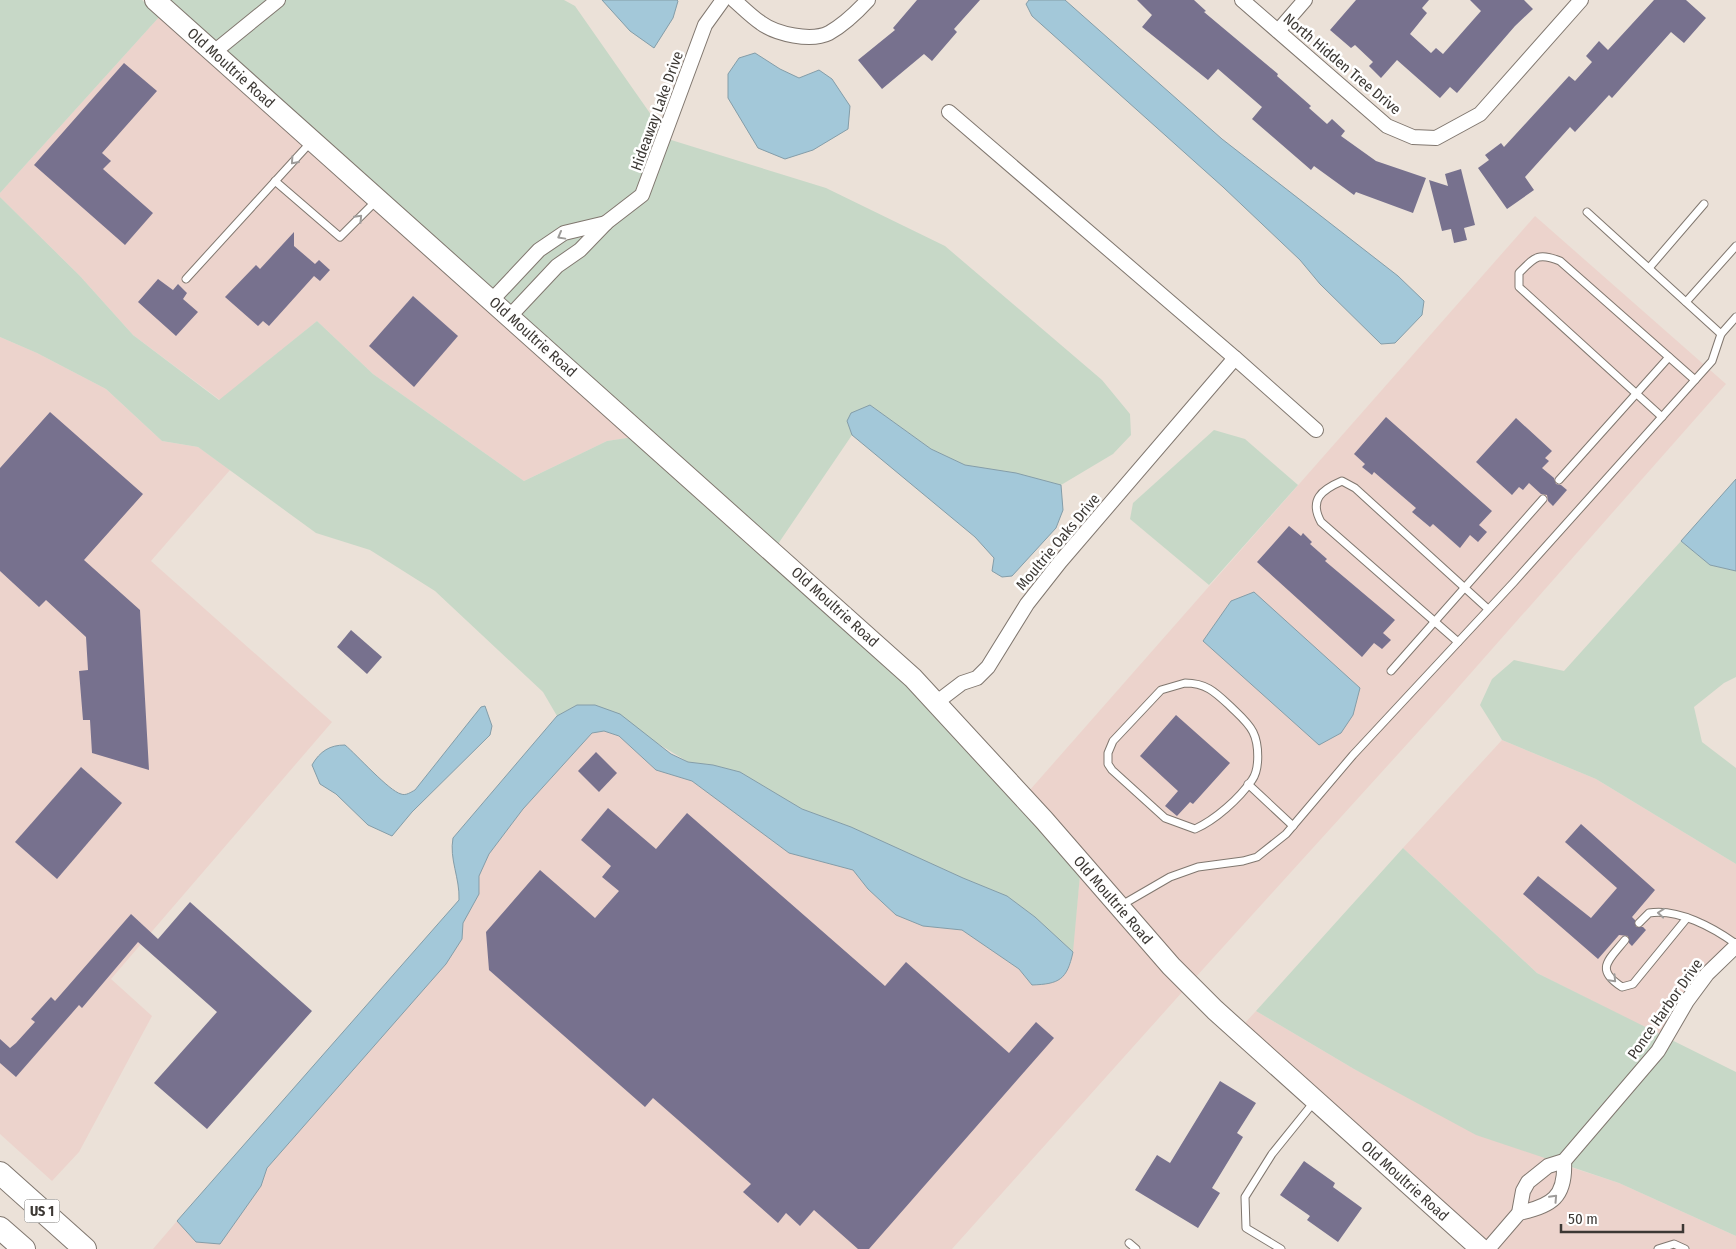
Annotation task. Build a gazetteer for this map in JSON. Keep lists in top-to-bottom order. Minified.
{"streets":{"main road":["Old Moultrie Road","US 1"],"street":["North Hidden Tree Drive","Hideaway Lake Drive","Moultrie Oaks Drive","Ponce Harbor Drive"]},"crossings":[["Old Moultrie Road","Hideaway Lake Drive"],["Old Moultrie Road","Moultrie Oaks Drive"]],"scale_bar":"50 m"}
